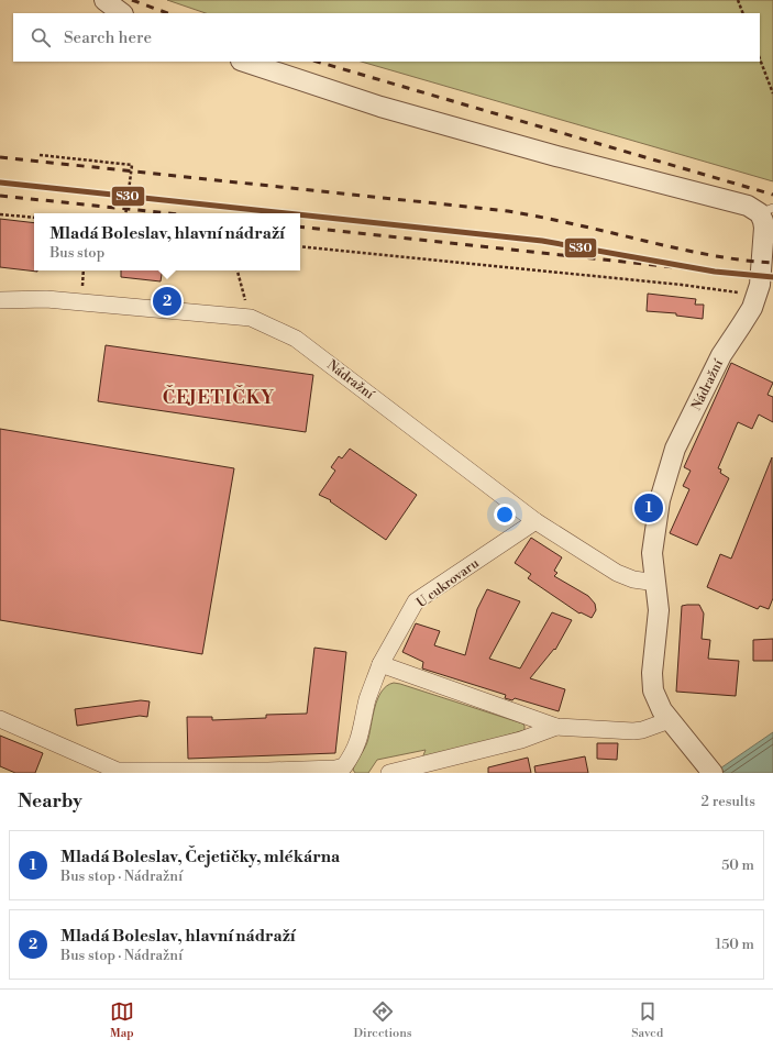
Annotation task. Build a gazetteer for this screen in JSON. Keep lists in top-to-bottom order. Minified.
{"streets":{"street":["Nádražní","U cukrovaru"]},"crossings":[["Nádražní","U cukrovaru"]],"districts":["ČEJETIČKY"],"lines":["transit line S30"],"page":{"search":"Search here","popup":["Mladá Boleslav, hlavní nádraží","Bus stop"],"pins":["2","1"],"heading":["Nearby","2 results"],"list":[{"mark":"1","name":"Mladá Boleslav, Čejetičky, mlékárna","note":"Bus stop · Nádražní","value":"50 m"},{"mark":"2","name":"Mladá Boleslav, hlavní nádraží","note":"Bus stop · Nádražní","value":"150 m"}],"nav":["Map","Directions","Saved"]}}
